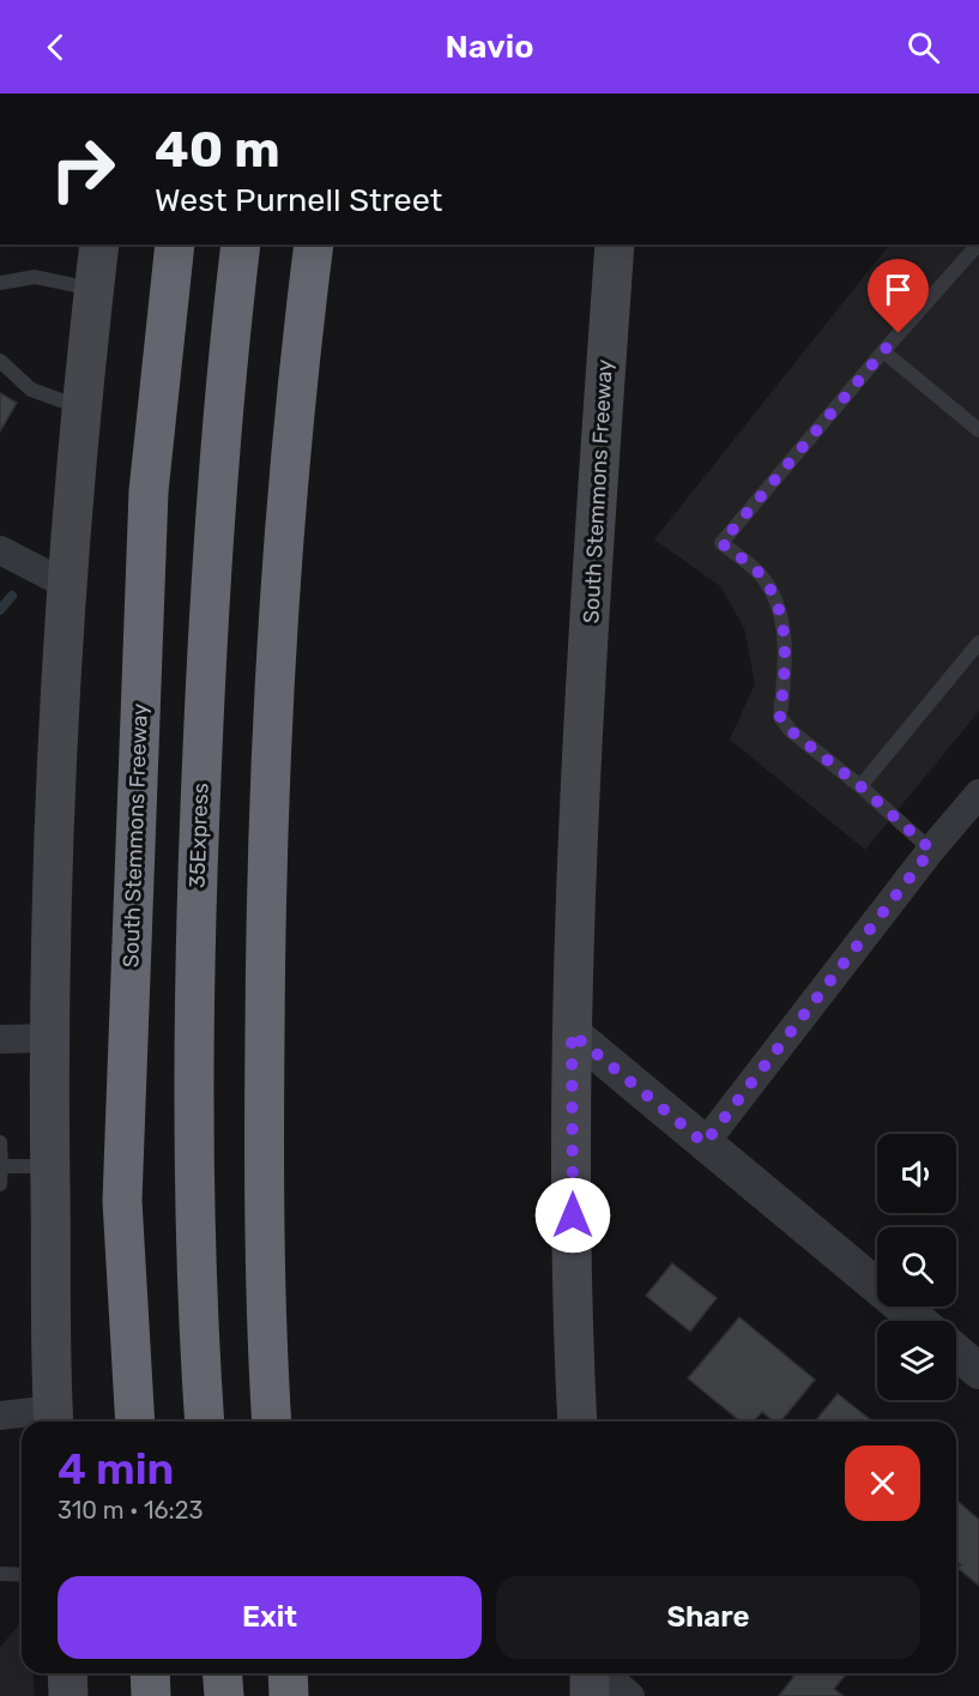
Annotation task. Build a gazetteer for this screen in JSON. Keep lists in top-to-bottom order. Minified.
{"streets":{"highway":["South Stemmons Freeway","35Express"]},"page":{"header":"Navio","turn":["40 m","West Purnell Street"],"heading":["4 min","310 m · 16:23"],"buttons":["Exit","Share"]}}
